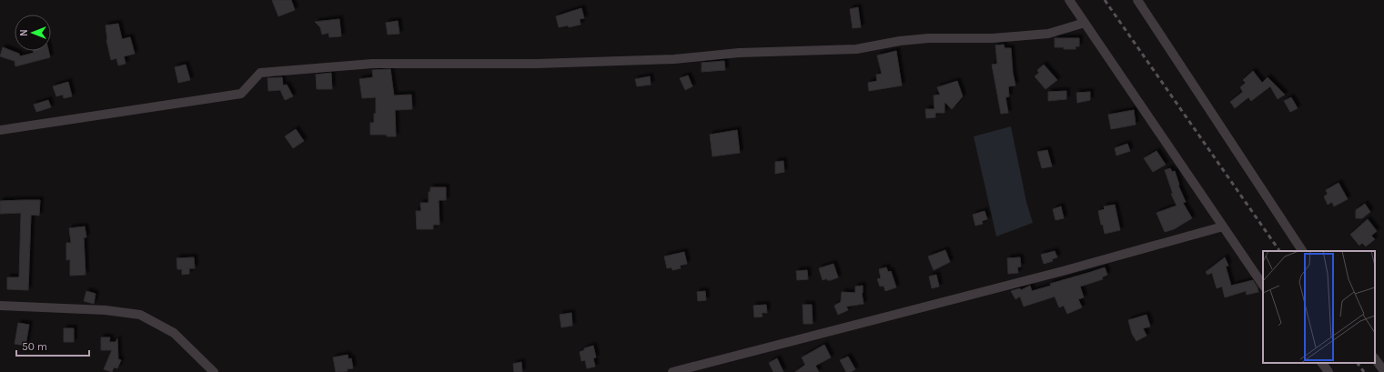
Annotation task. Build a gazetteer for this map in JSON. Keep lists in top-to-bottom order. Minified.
{"scale_bar":"50 m","north":"left"}
